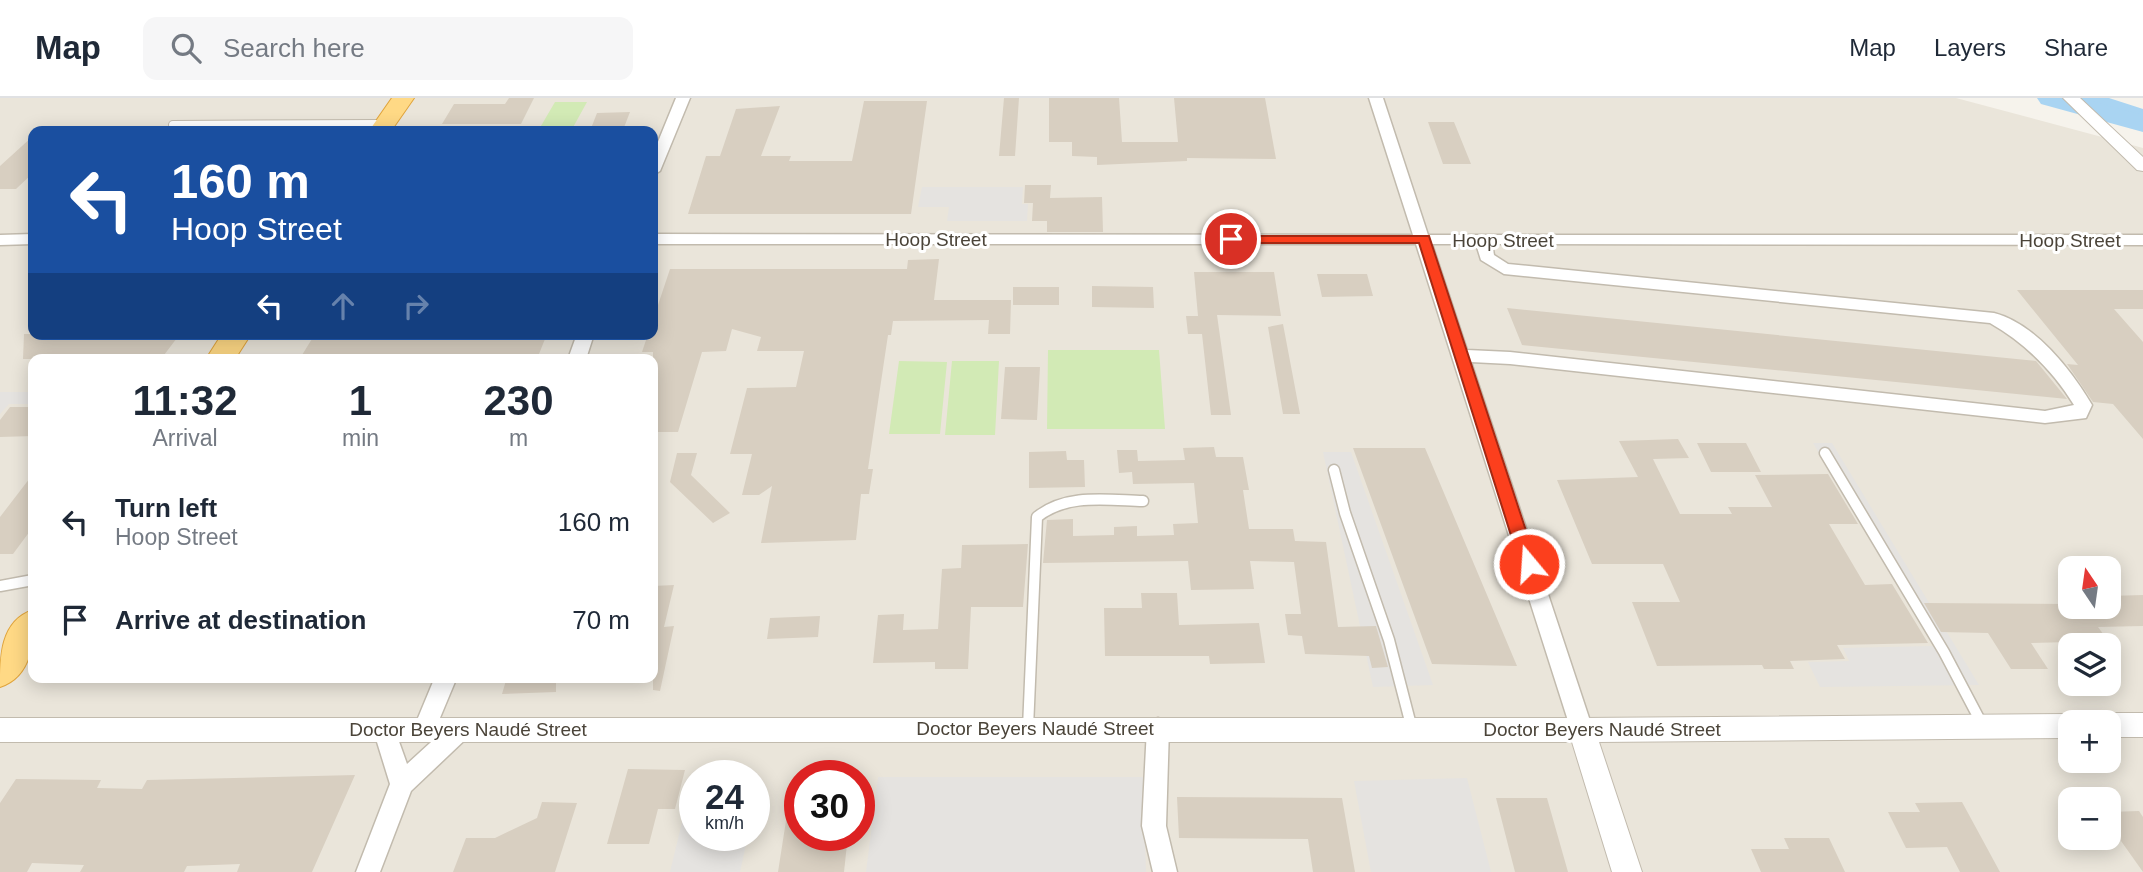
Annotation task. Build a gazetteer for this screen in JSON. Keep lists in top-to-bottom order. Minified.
{"streets":{"street":["Hoop Street","Doctor Beyers Naudé Street"]},"north":"top","page":{"header":"Map","search":"Search here","nav":["Map","Layers","Share"],"turn":["160 m","Hoop Street"],"eta":["11:32","Arrival","1","min","230","m"],"list":[{"name":"Turn left","note":"Hoop Street","value":"160 m"},{"name":"Arrive at destination","value":"70 m"}],"map_buttons":["+","−"],"speed":"24 km/h","limit":"30"}}
